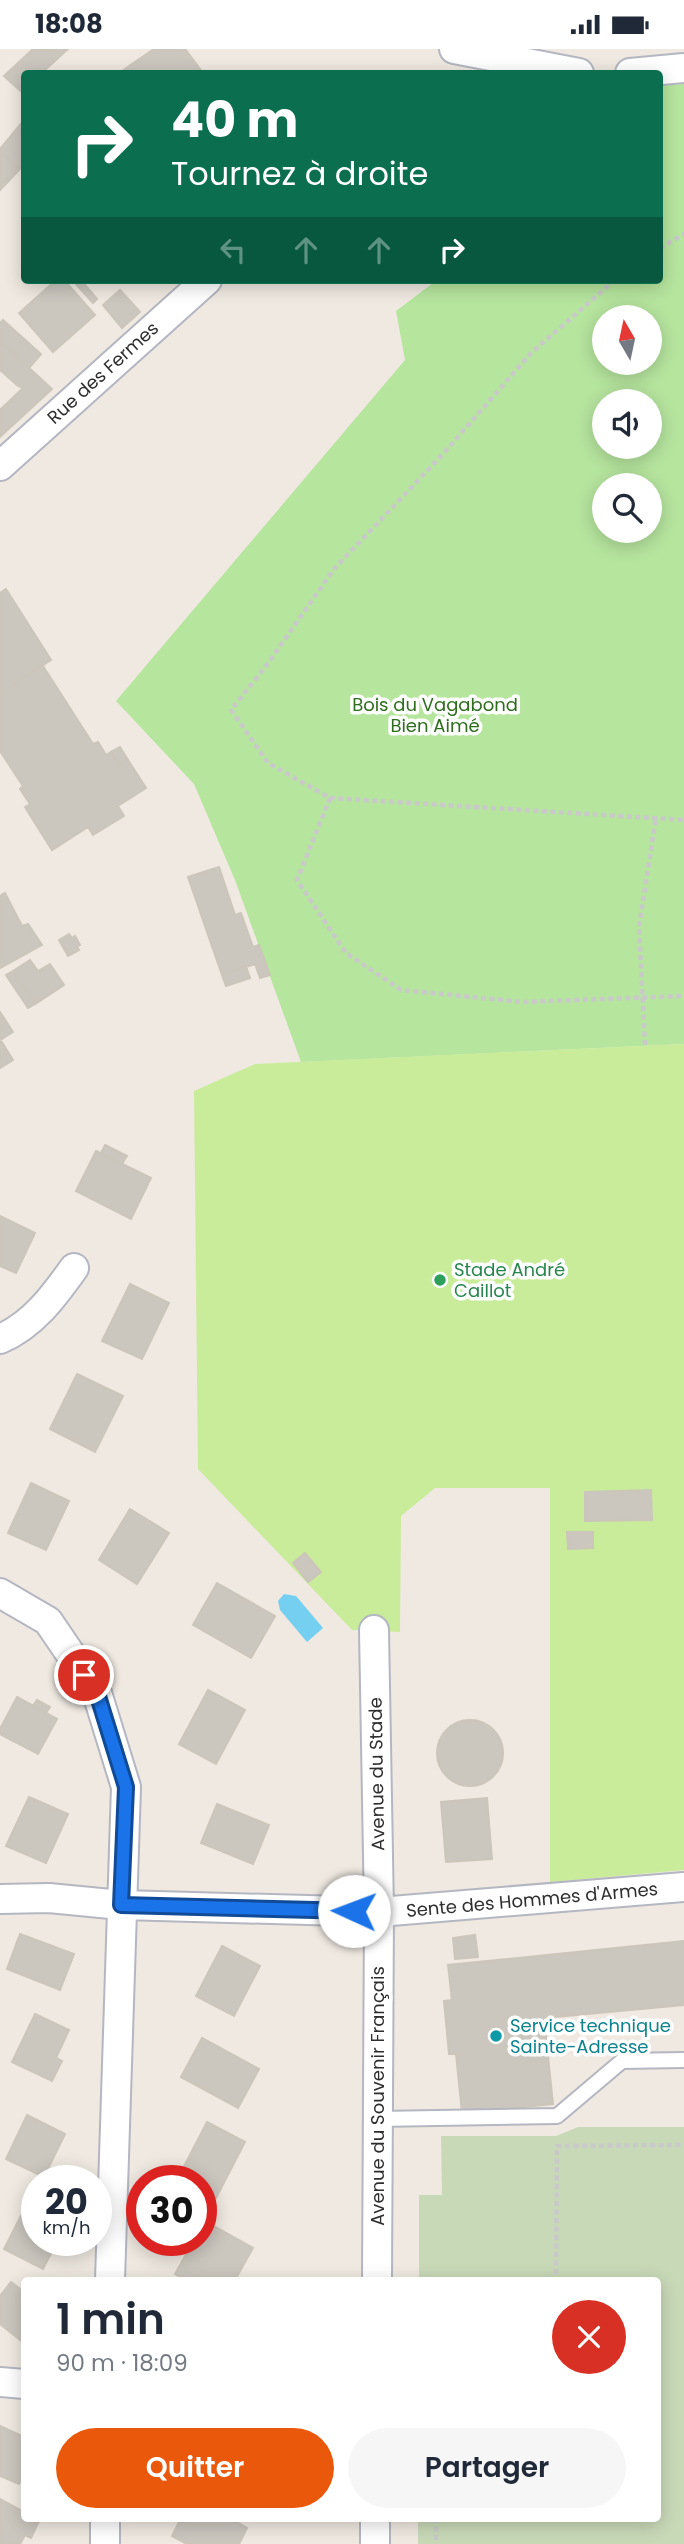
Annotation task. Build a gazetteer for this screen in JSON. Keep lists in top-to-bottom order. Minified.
{"streets":{"street":["Rue des Fermes","Avenue du Stade","Sente des Hommes d'Armes","Avenue du Souvenir Français"]},"crossings":[["Avenue du Stade","Sente des Hommes d'Armes"],["Avenue du Stade","Avenue du Souvenir Français"],["Sente des Hommes d'Armes","Avenue du Souvenir Français"]],"parks":["Bois du Vagabond Bien Aimé"],"places":["Stade André Caillot","Service technique Sainte-Adresse"],"north":"top","page":{"status":"18:08","turn":["40 m","Tournez à droite"],"speed":"20 km/h","limit":"30","heading":["1 min","90 m · 18:09"],"buttons":["Quitter","Partager"]}}
